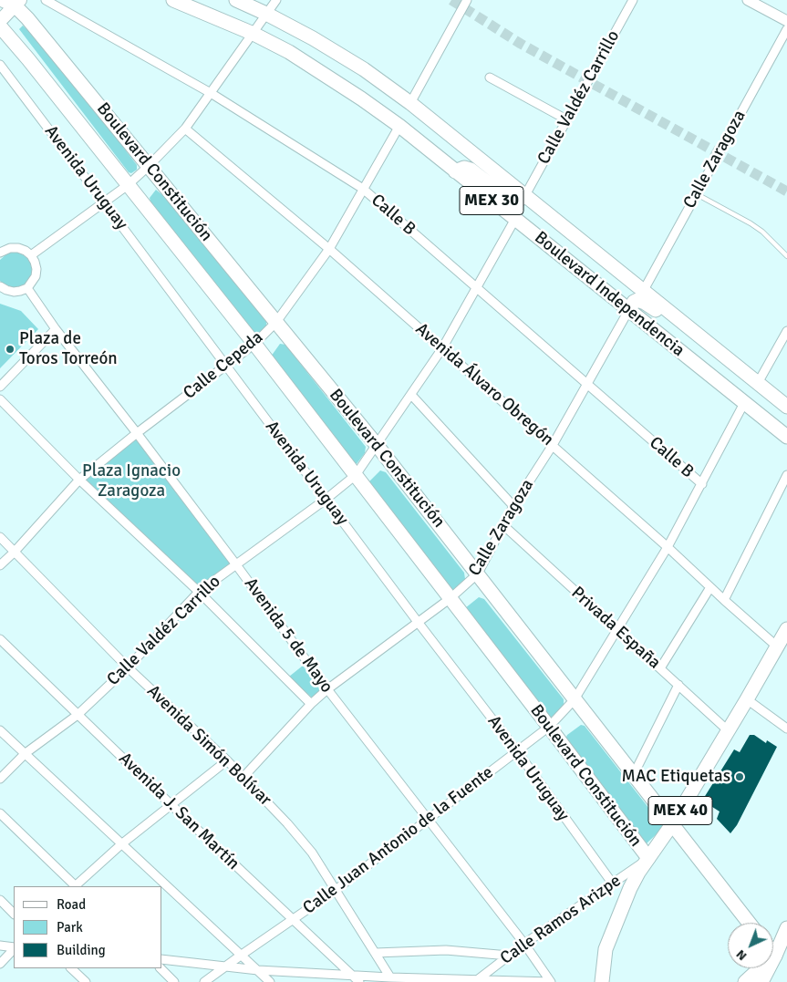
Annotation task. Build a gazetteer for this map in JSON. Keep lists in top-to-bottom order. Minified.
{"streets":{"main road":["Boulevard Constitución","MEX 30","Boulevard Independencia","MEX 40"],"street":["Calle Valdéz Carrillo","Calle Zaragoza","Avenida Uruguay","Calle B","Calle Cepeda","Avenida Álvaro Obregón","Privada España","Avenida 5 de Mayo","Avenida Simón Bolívar","Avenida J. San Martín","Calle Juan Antonio de la Fuente","Calle Ramos Arizpe"]},"crossings":[["Calle Valdéz Carrillo","Boulevard Constitución"],["Calle Valdéz Carrillo","Avenida Uruguay"],["Calle Valdéz Carrillo","Calle B"],["Calle Valdéz Carrillo","Boulevard Independencia"],["Calle Valdéz Carrillo","Avenida Álvaro Obregón"],["Calle Valdéz Carrillo","Avenida 5 de Mayo"],["Calle Valdéz Carrillo","Avenida Simón Bolívar"],["Calle Valdéz Carrillo","Avenida J. San Martín"],["Calle Zaragoza","Boulevard Constitución"],["Calle Zaragoza","Avenida Uruguay"],["Calle Zaragoza","Calle B"],["Calle Zaragoza","Boulevard Independencia"],["Calle Zaragoza","Avenida Álvaro Obregón"],["Calle Zaragoza","Privada España"],["Calle Zaragoza","Avenida 5 de Mayo"],["Calle Zaragoza","Avenida Simón Bolívar"],["Boulevard Constitución","Calle Cepeda"],["Boulevard Constitución","MEX 40"],["Boulevard Constitución","Calle Juan Antonio de la Fuente"],["Boulevard Constitución","Calle Ramos Arizpe"],["Avenida Uruguay","Calle Cepeda"],["Avenida Uruguay","Calle Juan Antonio de la Fuente"],["Avenida Uruguay","Calle Ramos Arizpe"],["Calle B","Calle Cepeda"],["Calle B","Calle Juan Antonio de la Fuente"],["Boulevard Independencia","Calle Cepeda"],["Boulevard Independencia","Calle Juan Antonio de la Fuente"],["Calle Cepeda","Avenida Álvaro Obregón"],["Calle Cepeda","Avenida 5 de Mayo"],["Calle Cepeda","Avenida Simón Bolívar"],["Avenida Álvaro Obregón","MEX 40"],["Avenida Álvaro Obregón","Calle Juan Antonio de la Fuente"],["Privada España","MEX 40"],["Privada España","Calle Juan Antonio de la Fuente"],["Avenida 5 de Mayo","Calle Juan Antonio de la Fuente"],["Avenida 5 de Mayo","Calle Ramos Arizpe"],["Avenida Simón Bolívar","Calle Juan Antonio de la Fuente"],["MEX 40","Calle Ramos Arizpe"],["Avenida J. San Martín","Calle Juan Antonio de la Fuente"]],"parks":["Plaza Ignacio Zaragoza"],"places":["Plaza de Toros Torreón","MAC Etiquetas"],"legend":["Road","Park","Building"],"north":"bottom left"}
